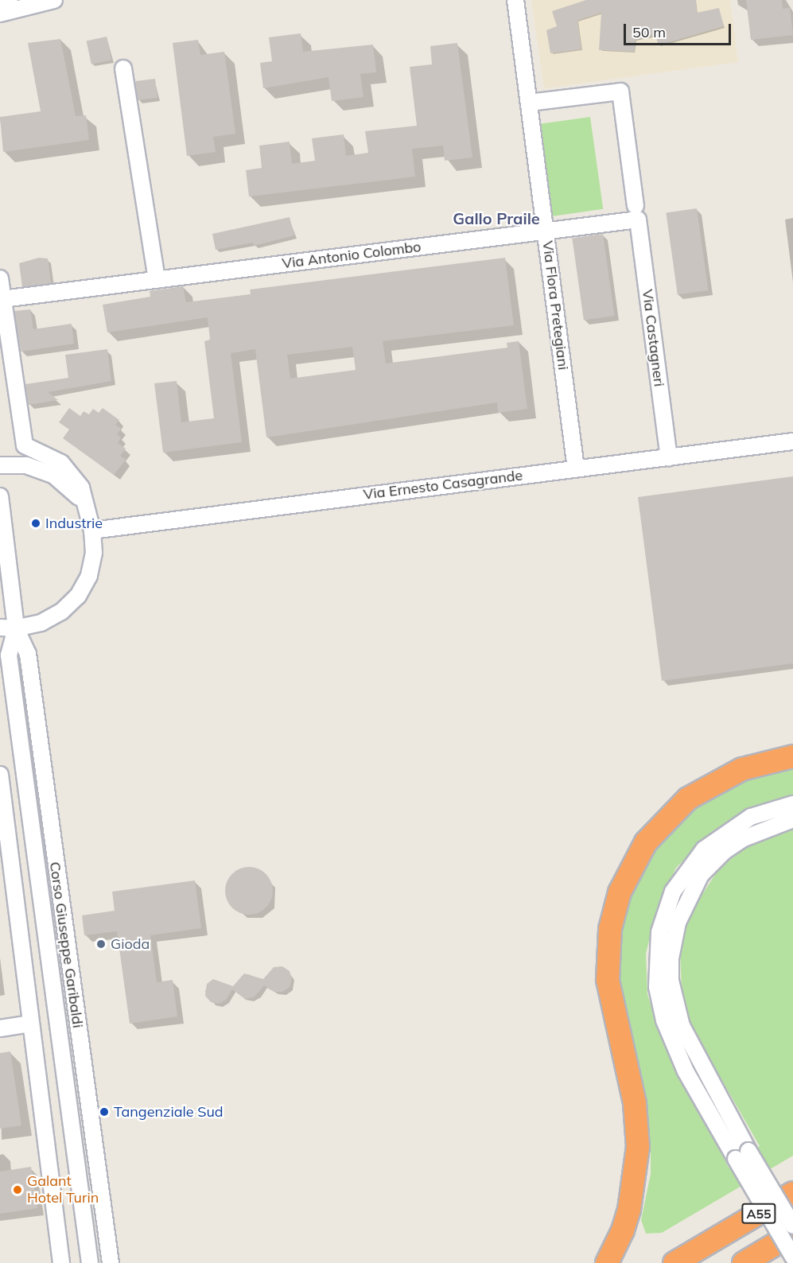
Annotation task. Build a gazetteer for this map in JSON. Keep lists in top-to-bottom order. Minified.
{"streets":{"highway":["A55"],"street":["Via Antonio Colombo","Via Flora Pretegiani","Via Castagneri","Via Ernesto Casagrande","Corso Giuseppe Garibaldi"]},"crossings":[["Via Antonio Colombo","Via Flora Pretegiani"],["Via Antonio Colombo","Via Castagneri"],["Via Flora Pretegiani","Via Castagneri"],["Via Flora Pretegiani","Via Ernesto Casagrande"],["Via Castagneri","Via Ernesto Casagrande"]],"districts":["Gallo Praile"],"places":["Industrie","Gioda","Tangenziale Sud","Galant Hotel Turin"],"scale_bar":"50 m"}
